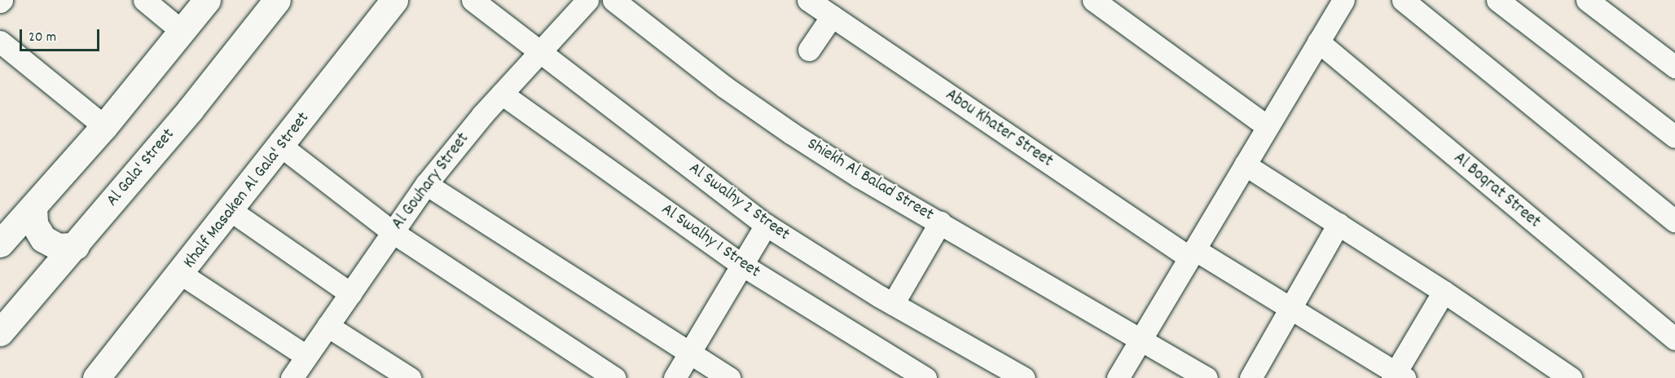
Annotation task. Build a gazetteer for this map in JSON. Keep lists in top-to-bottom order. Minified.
{"streets":{"street":["Abou Khater Street","Al Gala' Street","Shiekh Al Balad Street","Al Gouhary Street","Khalf Masaken Al Gala' Street","Al Boqrat Street","Al Swalhy 2 Street","Al Swalhy 1 Street"]},"crossings":[["Al Gouhary Street","Al Swalhy 2 Street"],["Al Gouhary Street","Al Swalhy 1 Street"]],"scale_bar":"20 m"}
